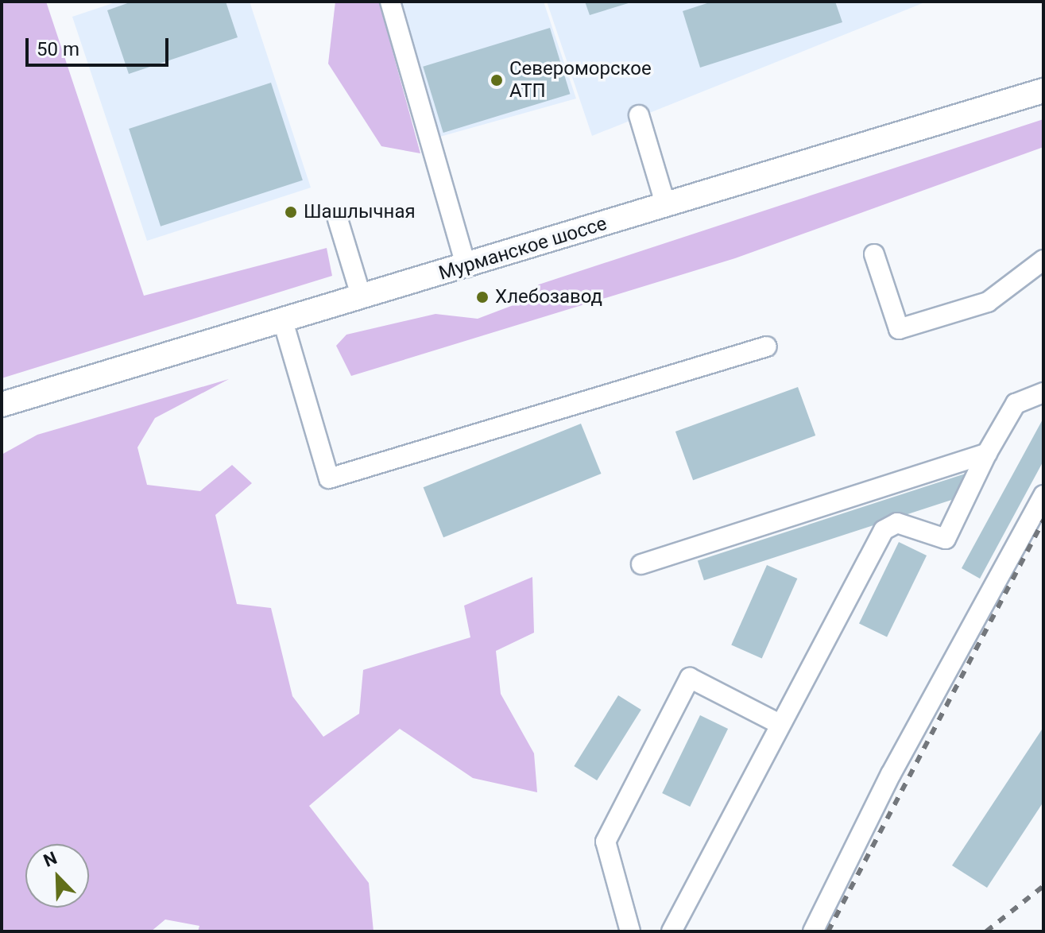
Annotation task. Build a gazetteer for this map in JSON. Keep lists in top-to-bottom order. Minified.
{"streets":{"main road":["Мурманское шоссе"]},"places":["Североморское АТП","Шашлычная","Хлебозавод"],"scale_bar":"50 m","north":"top left"}
